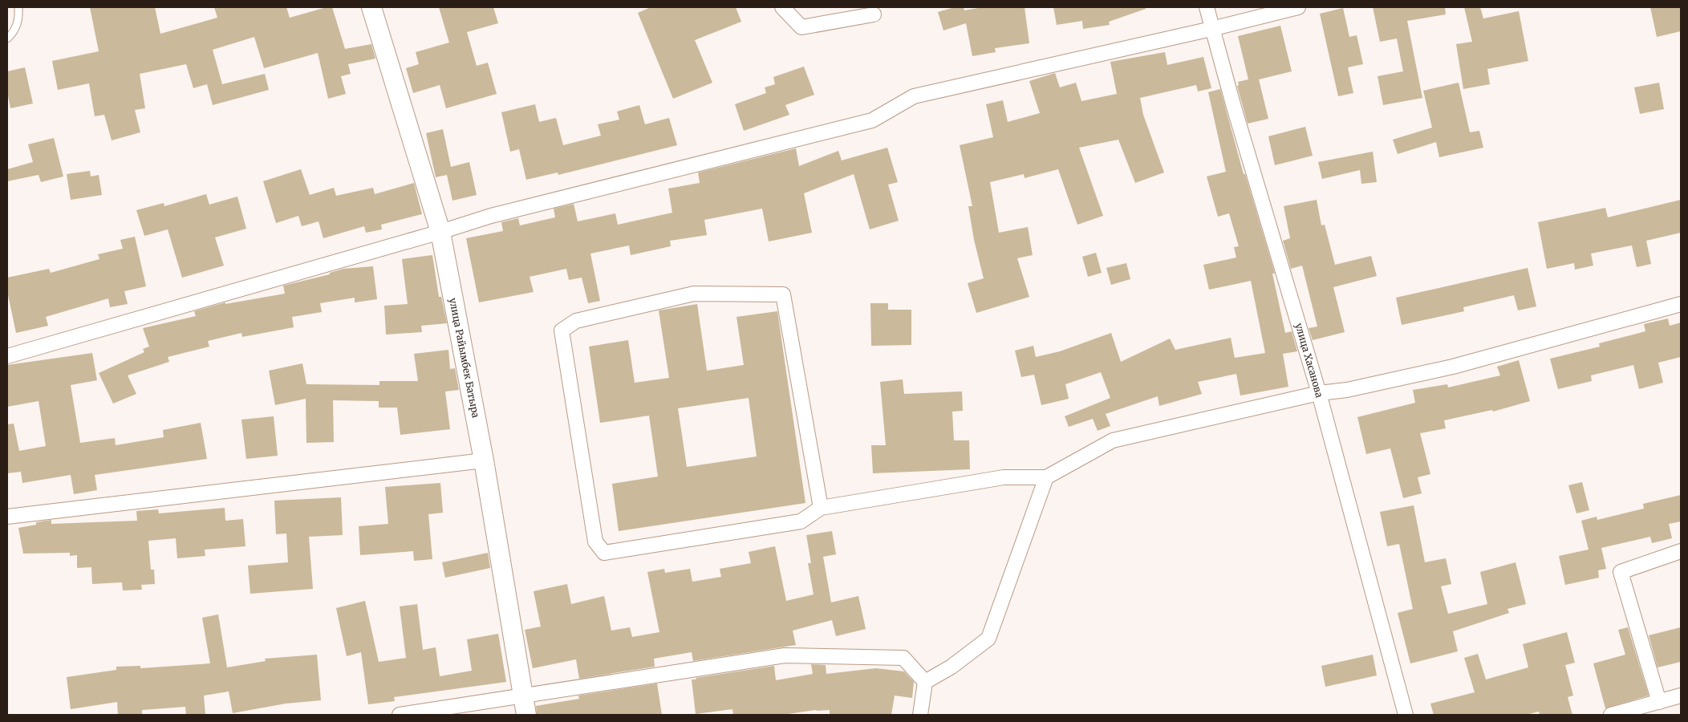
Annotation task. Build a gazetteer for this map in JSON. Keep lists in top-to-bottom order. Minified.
{"streets":{"street":["улица Райымбек Батыра","улица Хасанова"]}}
